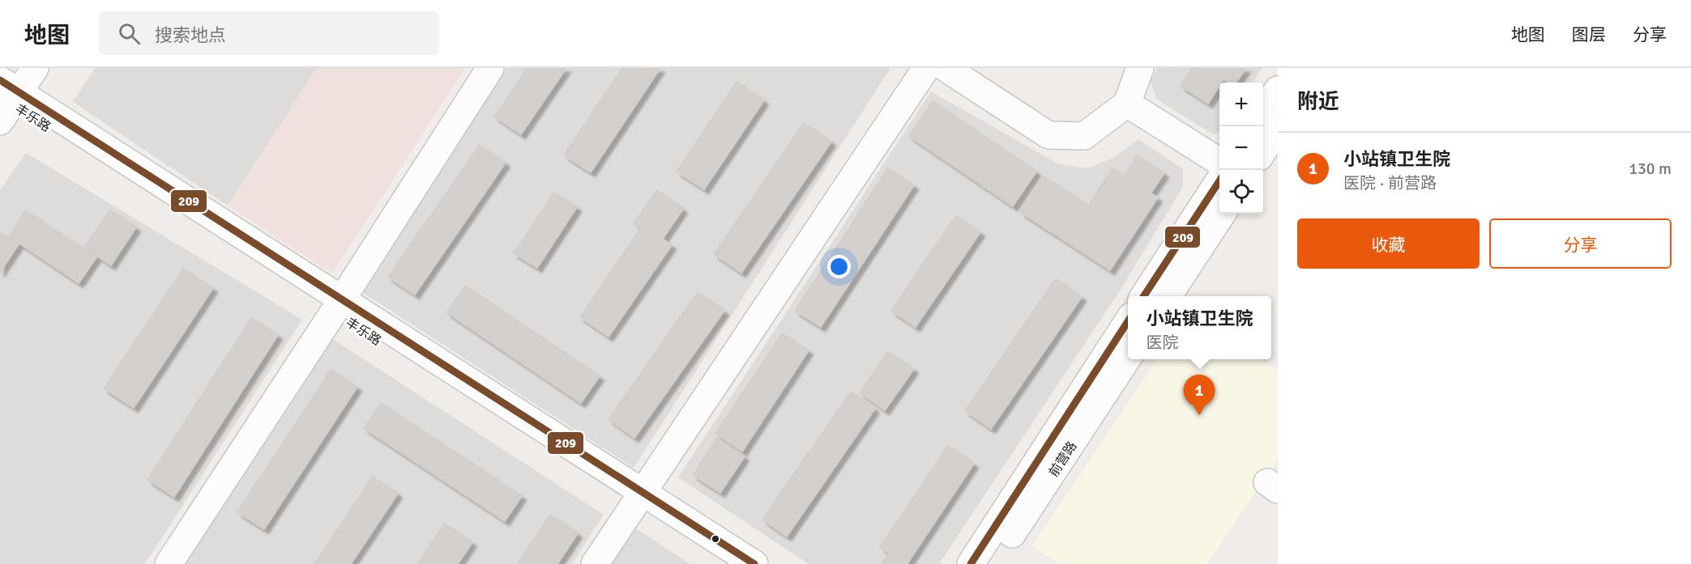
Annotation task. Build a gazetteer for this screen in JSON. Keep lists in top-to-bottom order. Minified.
{"streets":{"street":["丰乐路","前营路"]},"lines":["transit line 209"],"page":{"header":"地图","search":"搜索地点","nav":["地图","图层","分享"],"heading":"附近","map_buttons":["+","−"],"list":[{"mark":"1","name":"小站镇卫生院","note":"医院 · 前营路","value":"130 m"}],"buttons":["收藏","分享"],"popup":["小站镇卫生院","医院"],"pins":"1"}}
